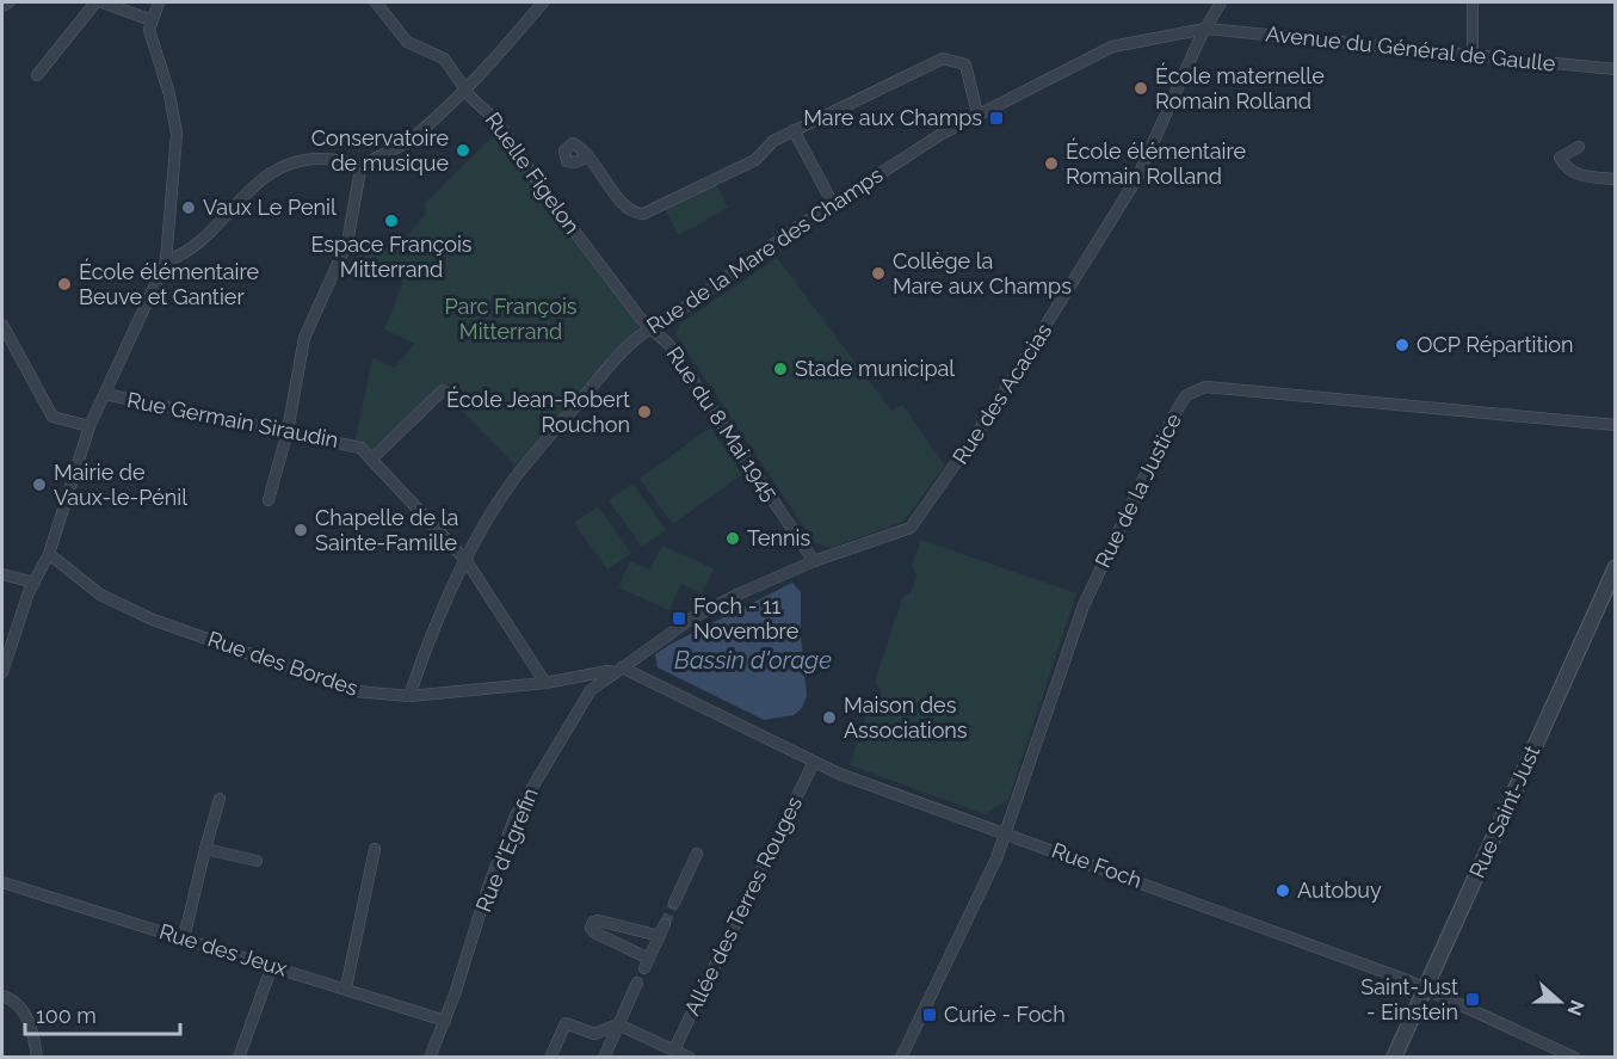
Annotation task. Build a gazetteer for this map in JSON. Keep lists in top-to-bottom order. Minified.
{"streets":{"street":["Avenue du Général de Gaulle","Ruelle Figelon","Rue de la Mare des Champs","Rue des Acacias","Rue Germain Siraudin","Rue du 8 Mai 1945","Rue de la Justice","Rue des Bordes","Rue Saint-Just","Rue d'Egrefin","Rue Foch","Allée des Terres Rouges","Rue des Jeux"]},"crossings":[["Avenue du Général de Gaulle","Rue de la Mare des Champs"],["Avenue du Général de Gaulle","Rue des Acacias"],["Ruelle Figelon","Rue de la Mare des Champs"],["Ruelle Figelon","Rue du 8 Mai 1945"],["Rue de la Mare des Champs","Rue des Acacias"],["Rue de la Mare des Champs","Rue Germain Siraudin"],["Rue de la Mare des Champs","Rue du 8 Mai 1945"],["Rue de la Mare des Champs","Rue des Bordes"],["Rue des Acacias","Rue d'Egrefin"],["Rue Germain Siraudin","Rue des Bordes"],["Rue du 8 Mai 1945","Rue d'Egrefin"],["Rue de la Justice","Rue Foch"],["Rue des Bordes","Rue d'Egrefin"],["Rue des Bordes","Rue Foch"],["Rue Saint-Just","Rue Foch"],["Rue d'Egrefin","Rue Foch"],["Rue d'Egrefin","Rue des Jeux"],["Rue Foch","Allée des Terres Rouges"]],"water":["Bassin d'orage"],"parks":["Parc François Mitterrand"],"places":{"other":["École maternelle Romain Rolland","Conservatoire de musique","École élémentaire Romain Rolland","Vaux Le Penil","Espace François Mitterrand","Collège la Mare aux Champs","École élémentaire Beuve et Gantier","OCP Répartition","Stade municipal","École Jean-Robert Rouchon","Mairie de Vaux-le-Pénil","Chapelle de la Sainte-Famille","Tennis","Maison des Associations","Autobuy"],"transit":["Mare aux Champs","Foch - 11 Novembre","Saint-Just - Einstein","Curie - Foch"]},"scale_bar":"100 m","north":"right"}
